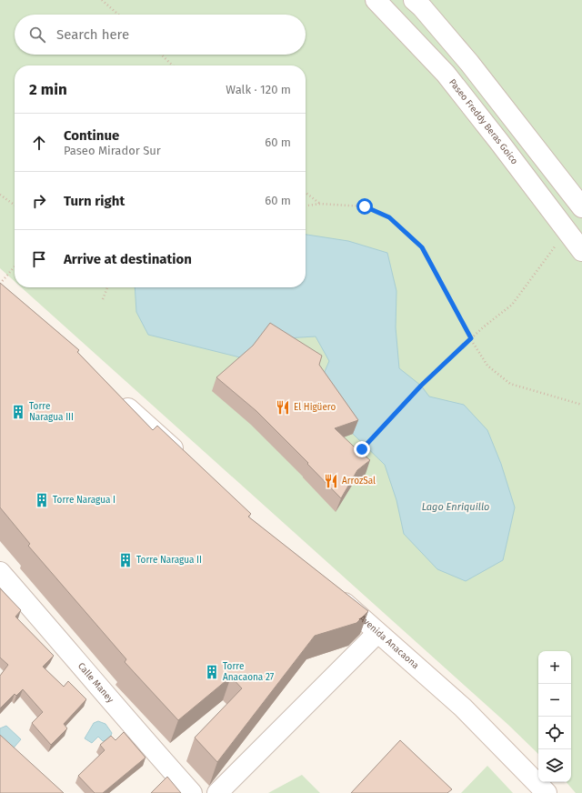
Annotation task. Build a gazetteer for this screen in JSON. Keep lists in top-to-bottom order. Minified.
{"streets":{"street":["Paseo Freddy Beras Goico","Avenida Anacaona","Calle Maney"]},"water":["Lago Enriquillo"],"places":{"restaurant":["El Higüero","ArrozSal"],"building":["Torre Naragua III","Torre Naragua I","Torre Naragua II","Torre Anacaona 27"]},"page":{"search":"Search here","heading":["2 min","Walk · 120 m"],"list":[["Continue","Paseo Mirador Sur","60 m"],["Turn right","60 m"],"Arrive at destination"],"map_buttons":["+","−"]}}
